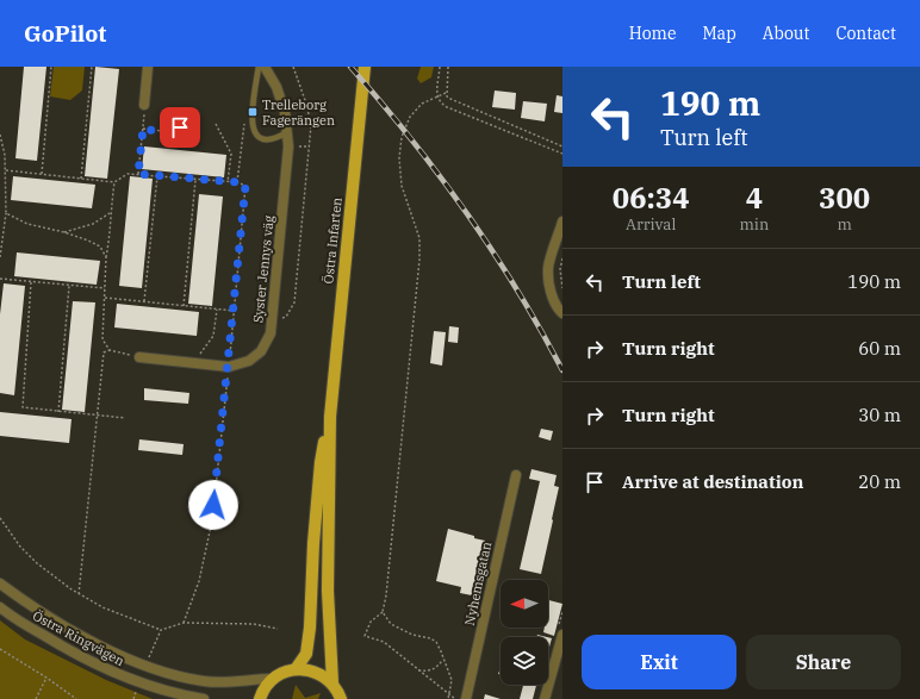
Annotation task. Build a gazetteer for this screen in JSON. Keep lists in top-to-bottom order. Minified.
{"streets":{"main road":["Östra Infarten"],"street":["Syster Jennys väg","Nyhemsgatan","Östra Ringvägen"]},"places":{"transit":["Trelleborg Fagerängen"]},"north":"left","page":{"header":"GoPilot","nav":["Home","Map","About","Contact"],"turn":["190 m","Turn left"],"eta":["06:34","Arrival","4","min","300","m"],"list":[{"name":"Turn left","value":"190 m"},{"name":"Turn right","value":"60 m"},{"name":"Turn right","value":"30 m"},{"name":"Arrive at destination","value":"20 m"}],"buttons":["Exit","Share"]}}
